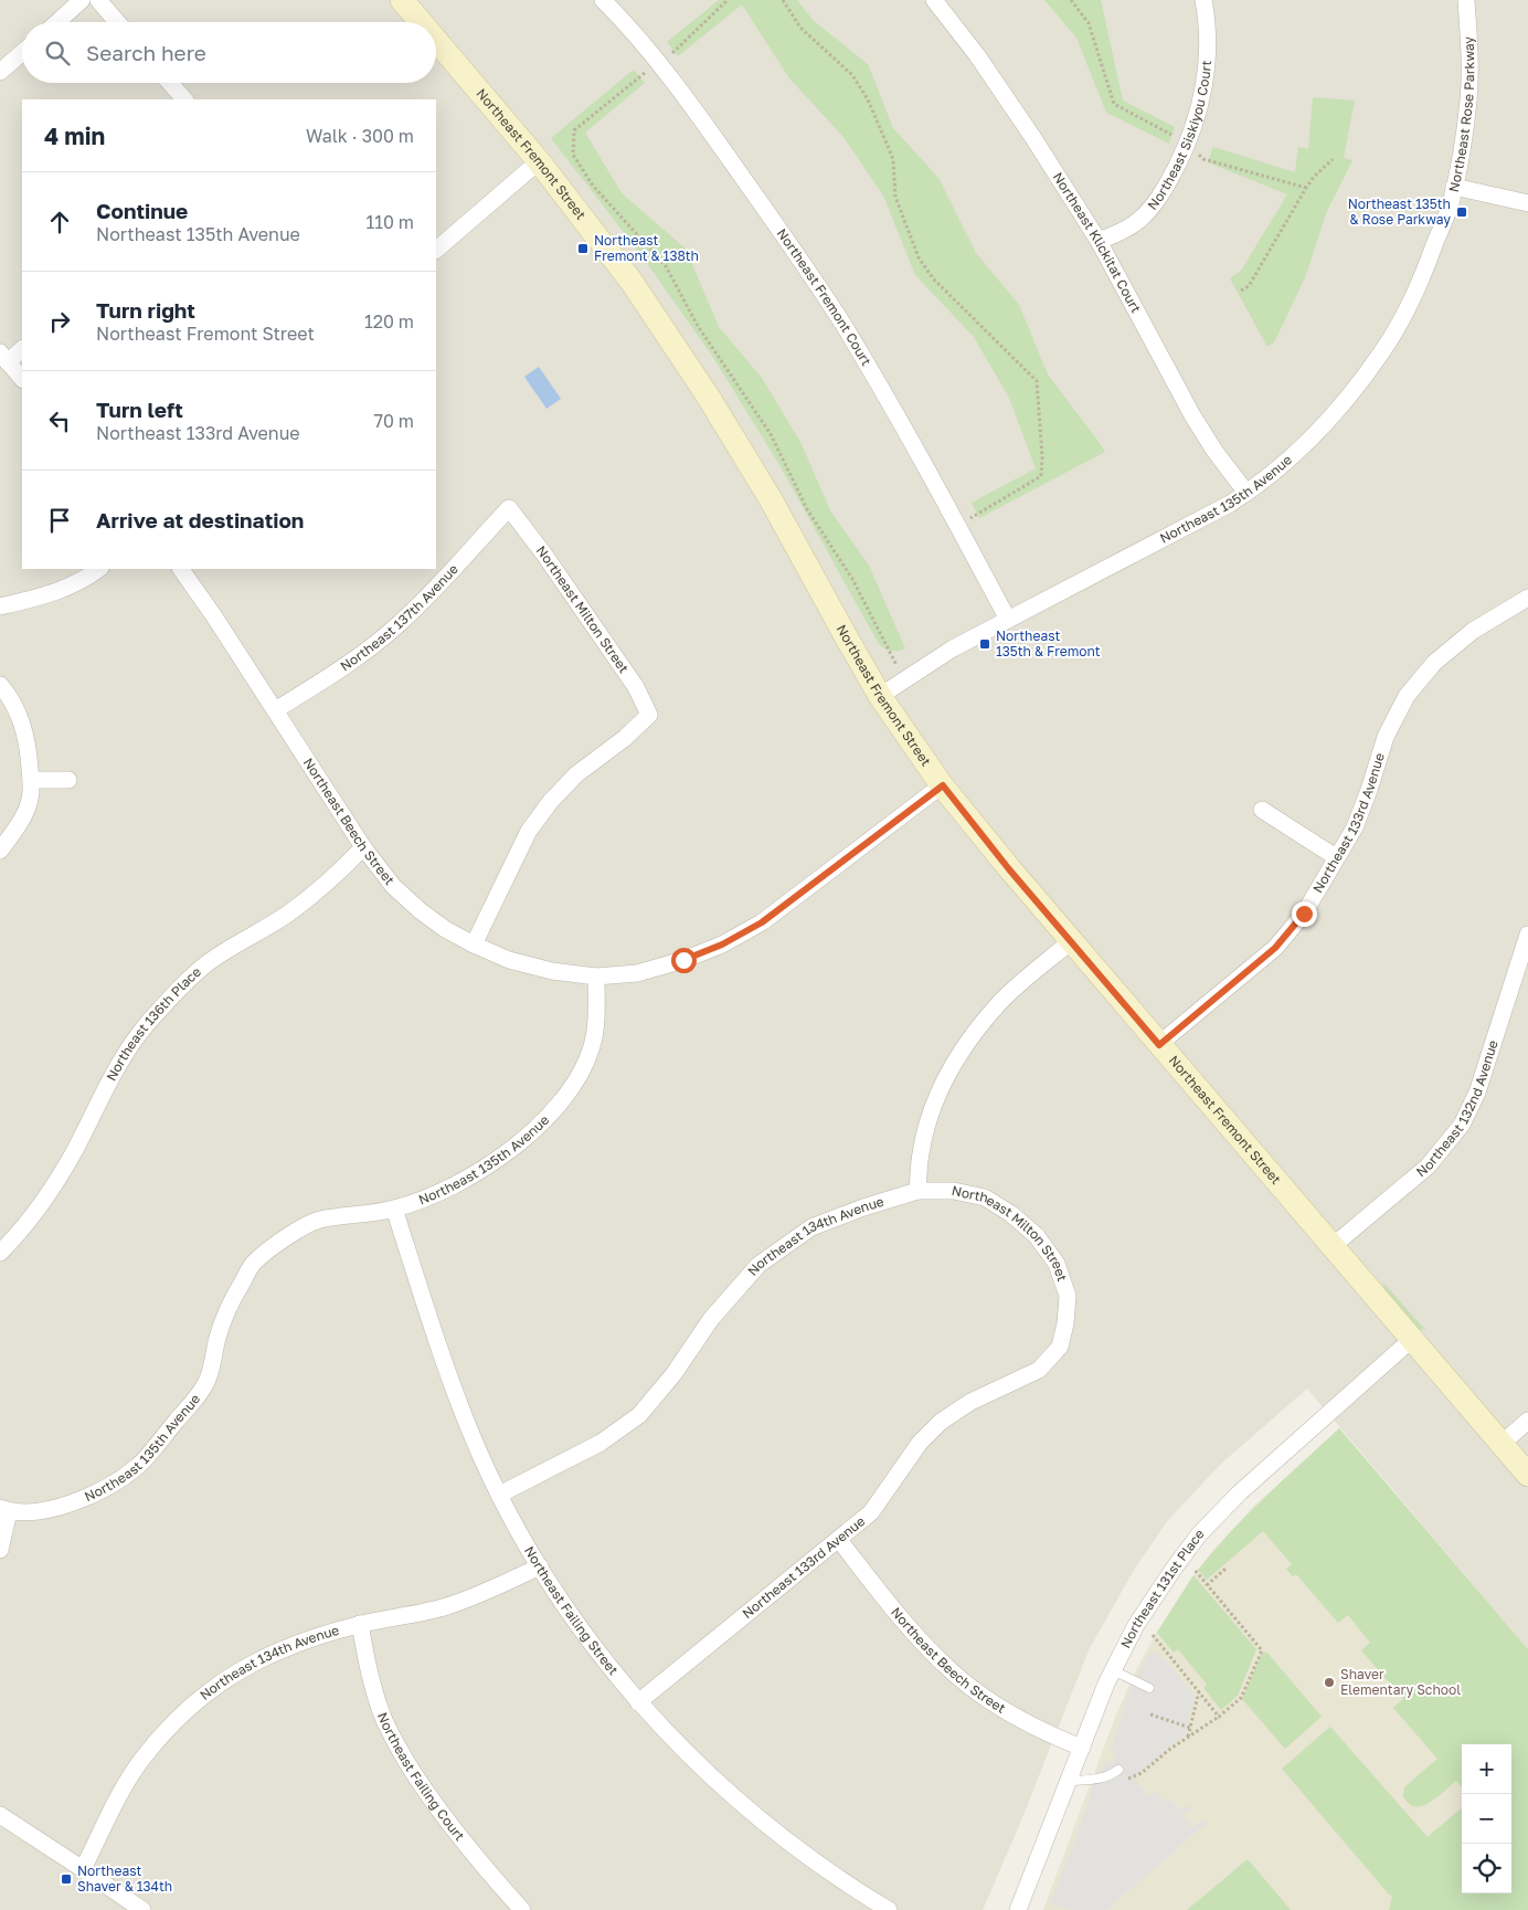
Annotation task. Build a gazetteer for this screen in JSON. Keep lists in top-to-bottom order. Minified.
{"streets":{"street":["Northeast Rose Parkway","Northeast Siskiyou Court","Northeast Fremont Street","Northeast Klickitat Court","Northeast Fremont Court","Northeast 135th Avenue","Northeast Milton Street","Northeast 137th Avenue","Northeast Beech Street","Northeast 133rd Avenue","Northeast 136th Place","Northeast 132nd Avenue","Northeast 134th Avenue","Northeast 131st Place","Northeast Failing Street","Northeast Failing Court"]},"crossings":[["Northeast Rose Parkway","Northeast 135th Avenue"],["Northeast Siskiyou Court","Northeast Klickitat Court"],["Northeast Fremont Street","Northeast 135th Avenue"],["Northeast Fremont Street","Northeast 133rd Avenue"],["Northeast Fremont Street","Northeast 132nd Avenue"],["Northeast Fremont Street","Northeast 131st Place"],["Northeast Klickitat Court","Northeast 135th Avenue"],["Northeast Fremont Court","Northeast 135th Avenue"],["Northeast 135th Avenue","Northeast Beech Street"],["Northeast 135th Avenue","Northeast Failing Street"],["Northeast Milton Street","Northeast 137th Avenue"],["Northeast Milton Street","Northeast Beech Street"],["Northeast Milton Street","Northeast 133rd Avenue"],["Northeast Milton Street","Northeast 134th Avenue"],["Northeast 137th Avenue","Northeast Beech Street"],["Northeast Beech Street","Northeast 133rd Avenue"],["Northeast Beech Street","Northeast 136th Place"],["Northeast Beech Street","Northeast 131st Place"],["Northeast 133rd Avenue","Northeast Failing Street"],["Northeast 134th Avenue","Northeast Failing Street"],["Northeast 134th Avenue","Northeast Failing Court"]],"places":{"transit":["Northeast 135th & Rose Parkway","Northeast Fremont & 138th","Northeast 135th & Fremont","Northeast Shaver & 134th"],"other":["Shaver Elementary School"]},"page":{"search":"Search here","heading":["4 min","Walk · 300 m"],"list":[["Continue","Northeast 135th Avenue","110 m"],["Turn right","Northeast Fremont Street","120 m"],["Turn left","Northeast 133rd Avenue","70 m"],"Arrive at destination"],"map_buttons":["+","−"]}}
